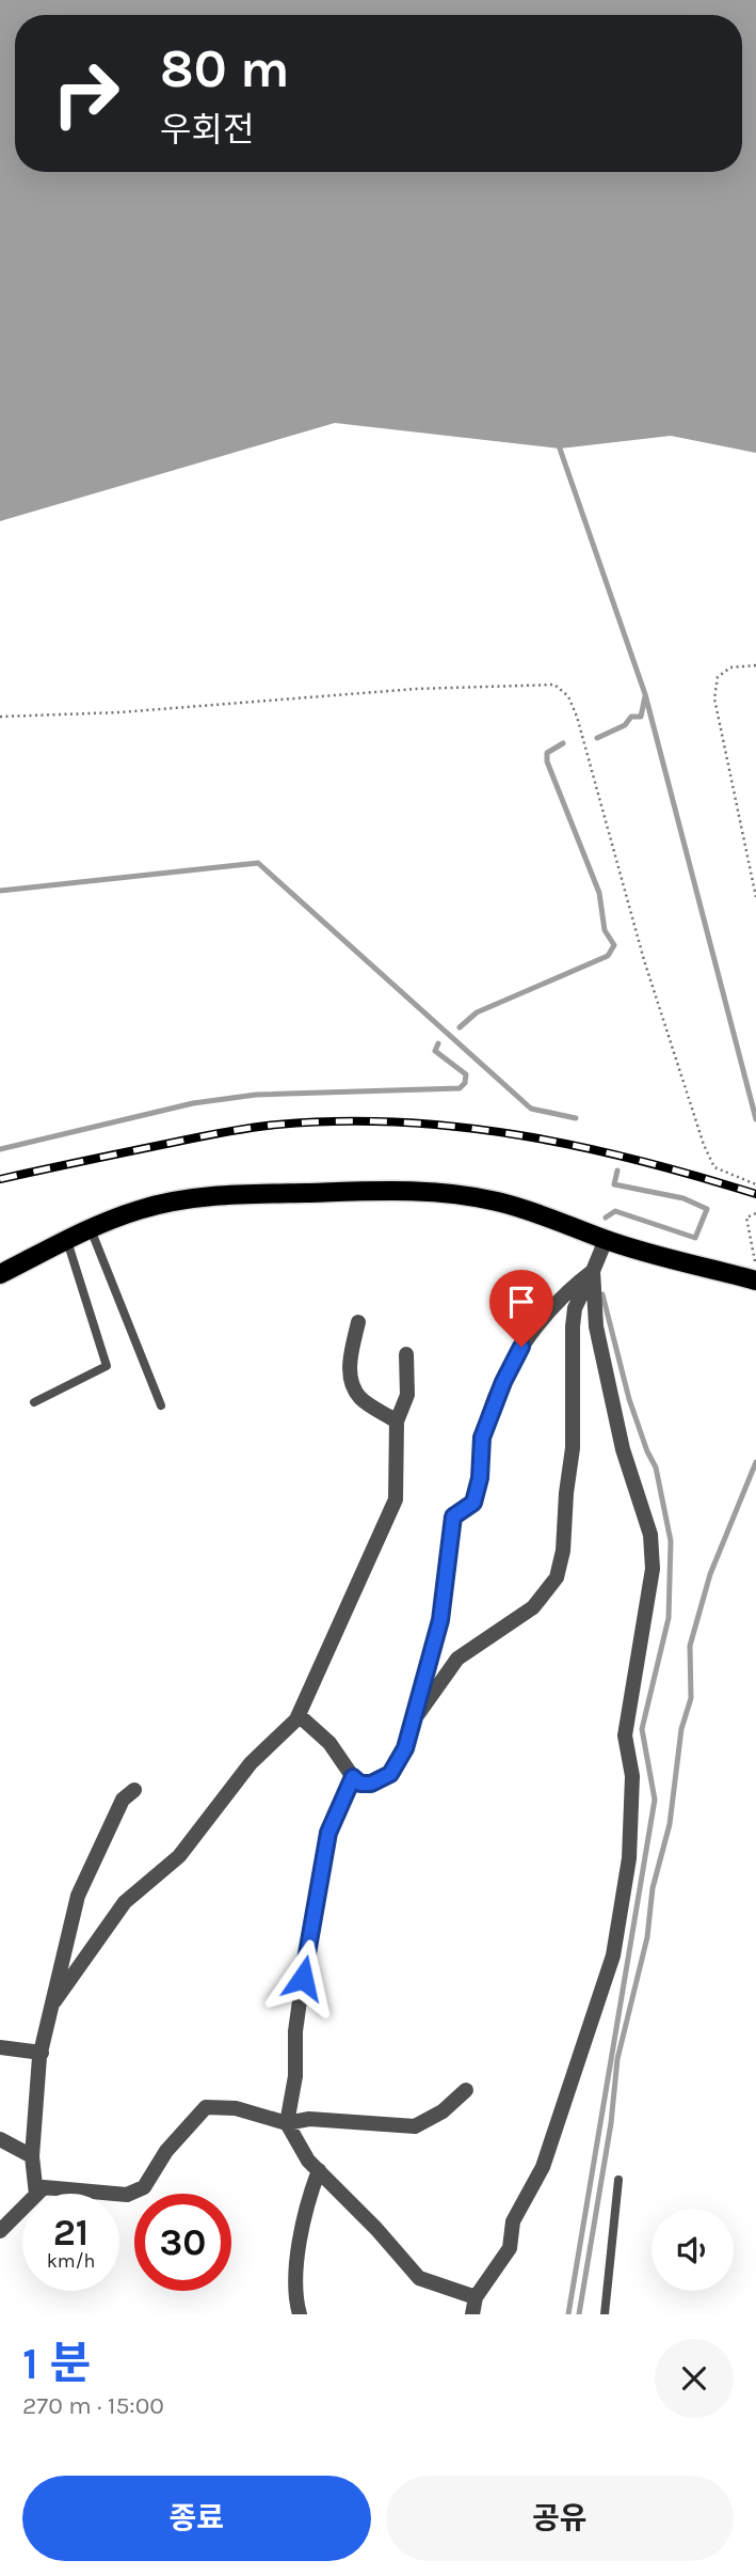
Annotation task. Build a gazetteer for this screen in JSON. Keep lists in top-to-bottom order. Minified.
{"page":{"turn":["80 m","우회전"],"speed":"21 km/h","limit":"30","heading":["1 분","270 m · 15:00"],"buttons":["종료","공유"]}}
